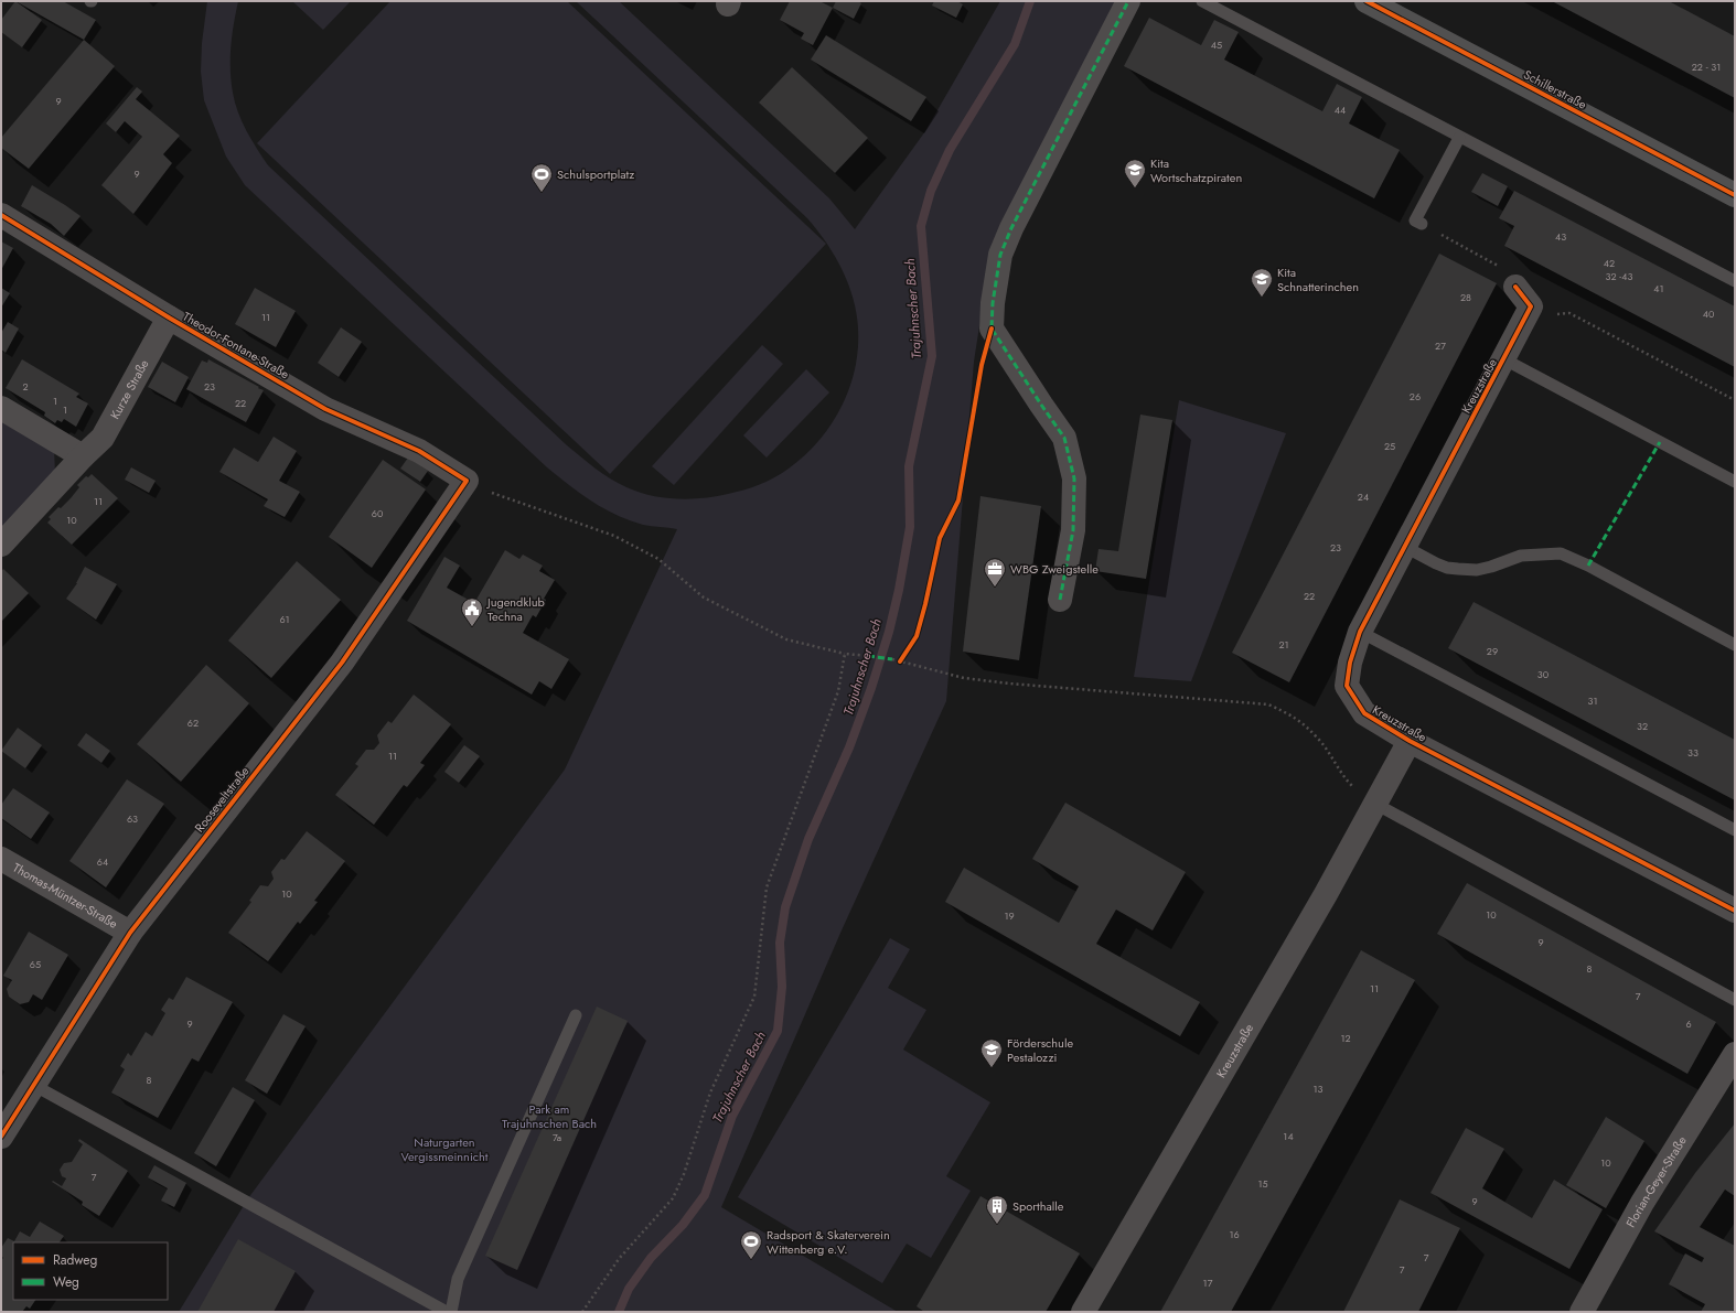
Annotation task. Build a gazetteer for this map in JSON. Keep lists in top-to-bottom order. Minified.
{"streets":{"street":["Schillerstraße","Theodor-Fontane-Straße","Kreuzstraße","Kurze Straße","Rooseveltstraße","Thomas-Müntzer-Straße","Florian-Geyer-Straße"]},"crossings":[["Theodor-Fontane-Straße","Kurze Straße"],["Theodor-Fontane-Straße","Rooseveltstraße"],["Rooseveltstraße","Thomas-Müntzer-Straße"]],"water":["Trajuhnscher Bach"],"parks":["Park am Trajuhnschen Bach","Naturgarten Vergissmeinnicht"],"places":{"school or university":["Kita Wortschatzpiraten","Kita Schnatterinchen","Förderschule Pestalozzi"],"sports":["Schulsportplatz","Radsport & Skaterverein Wittenberg e.V."],"office":["WBG Zweigstelle"],"public building":["Jugendklub Techna"],"building":["Sporthalle"]},"house_numbers":["45","22 - 31","9","44","9","43","42","32 -43","41","28","40","11","27","2","23","26","1","22","1","25","24","11","60","10","23","22","61","21","29","30","31","62","32","33","11","63","64","10","10","19","9","65","8","11","7","9","6","12","8","13","14","7a","10","7","15","9","16","7","7","17"],"legend":["Radweg","Weg"]}
